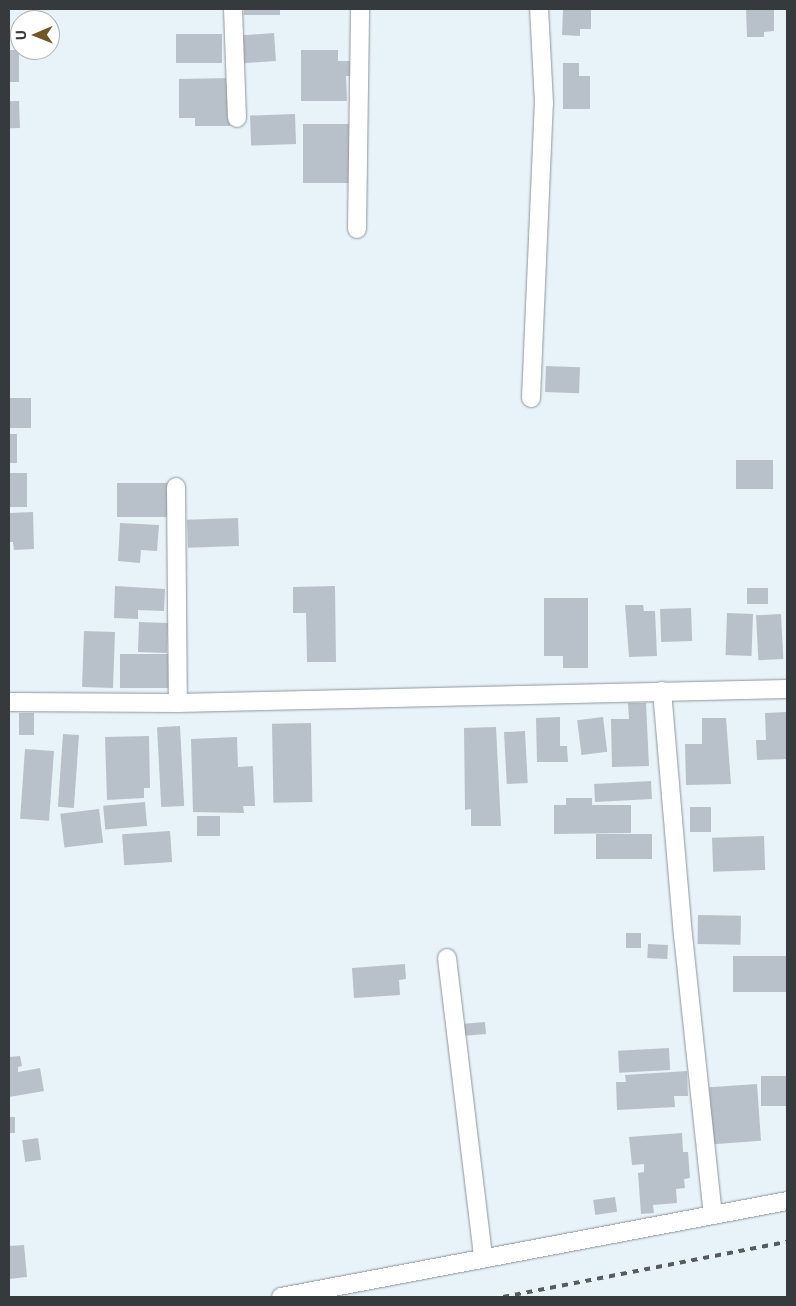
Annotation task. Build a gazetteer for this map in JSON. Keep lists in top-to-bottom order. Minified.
{"north":"left"}
